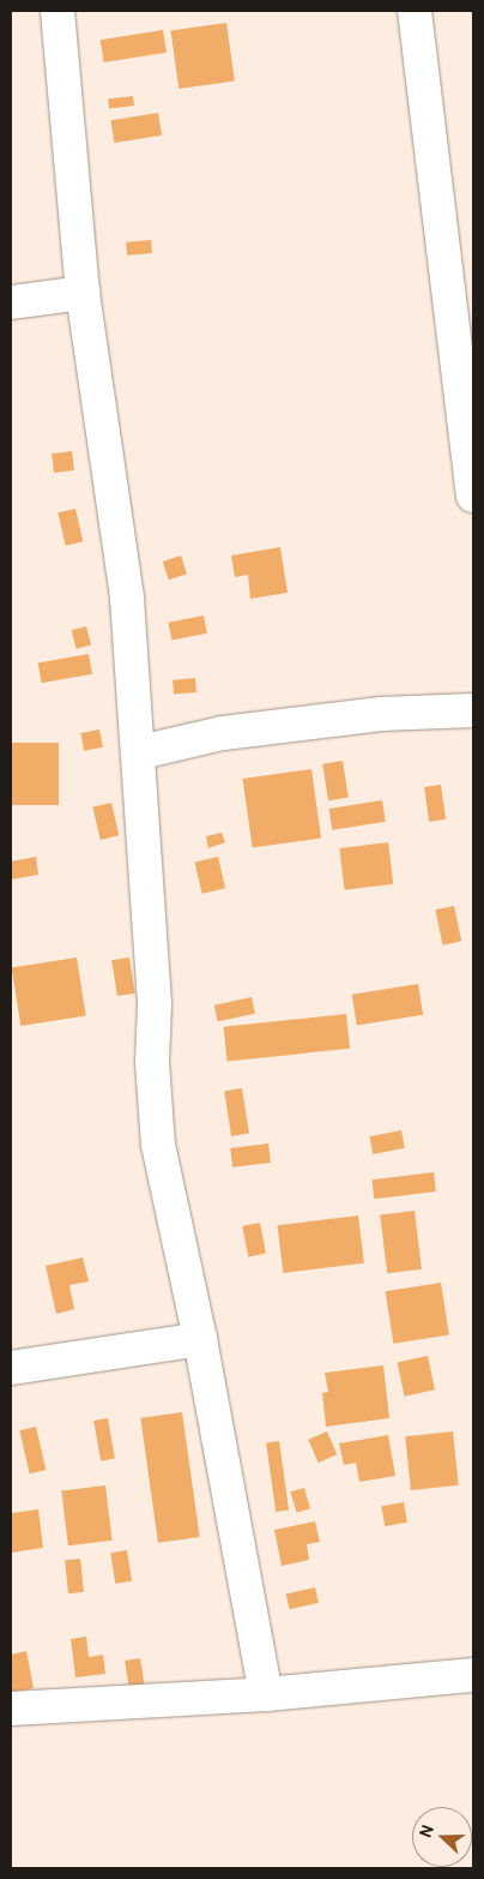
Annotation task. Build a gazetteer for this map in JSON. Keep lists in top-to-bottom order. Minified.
{"north":"left"}
